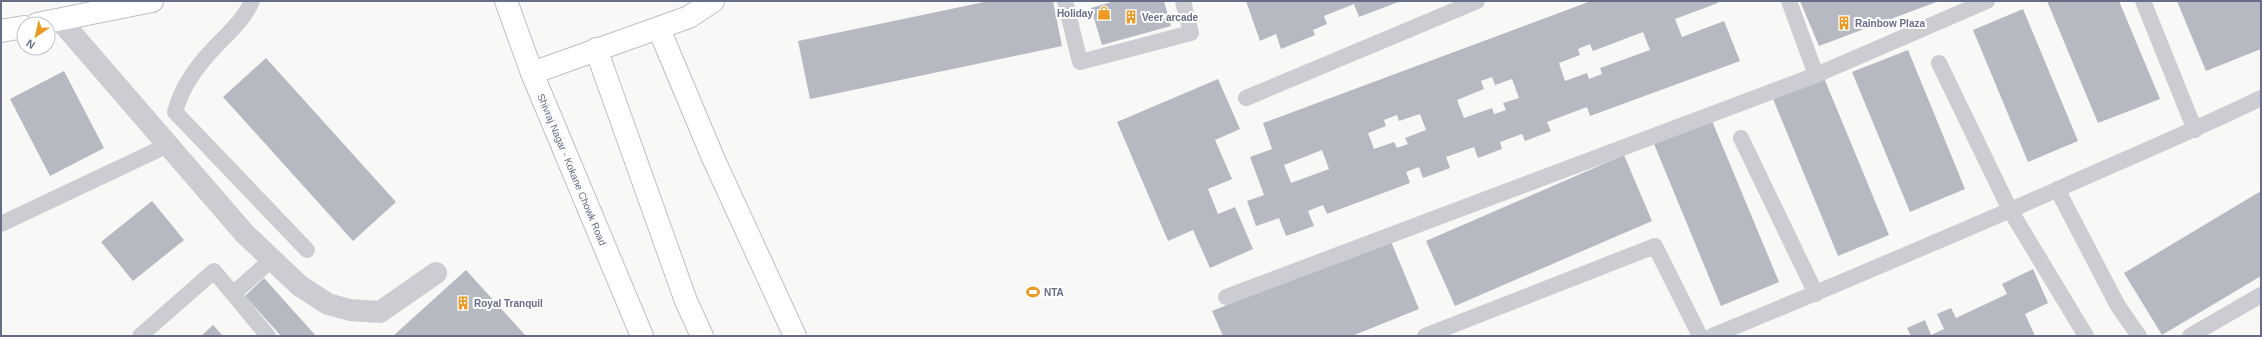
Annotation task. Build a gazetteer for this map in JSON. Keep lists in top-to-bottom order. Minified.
{"streets":{"street":["Shivraj Nagar - Kokane Chowk Road"]},"places":{"shop":["Holiday"],"building":["Veer arcade","Rainbow Plaza","Royal Tranquil"],"sports":["NTA"]},"north":"bottom left"}
